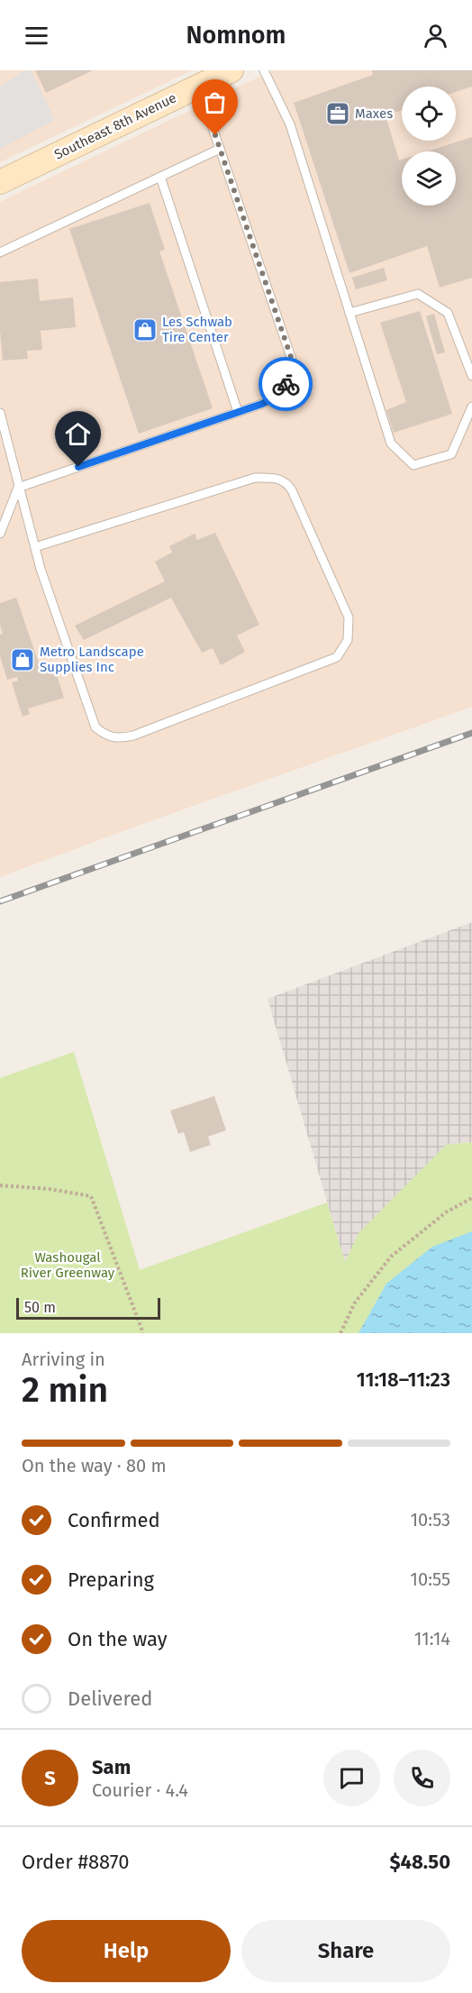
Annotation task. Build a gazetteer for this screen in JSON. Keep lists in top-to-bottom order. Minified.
{"streets":{"main road":["Southeast 8th Avenue"]},"parks":["Washougal River Greenway"],"places":{"office":["Maxes"],"shop":["Les Schwab Tire Center","Metro Landscape Supplies Inc"]},"scale_bar":"50 m","page":{"header":"Nomnom","scale":"50 m","heading":["2 min","Arriving in","11:18–11:23"],"panel":["Sam","Courier · 4.4","Order #8870","$48.50"],"bar":"On the way · 80 m","list":[["Confirmed","10:53"],["Preparing","10:55"],["On the way","11:14"],"Delivered"],"round":"S","buttons":["Help","Share"]}}
